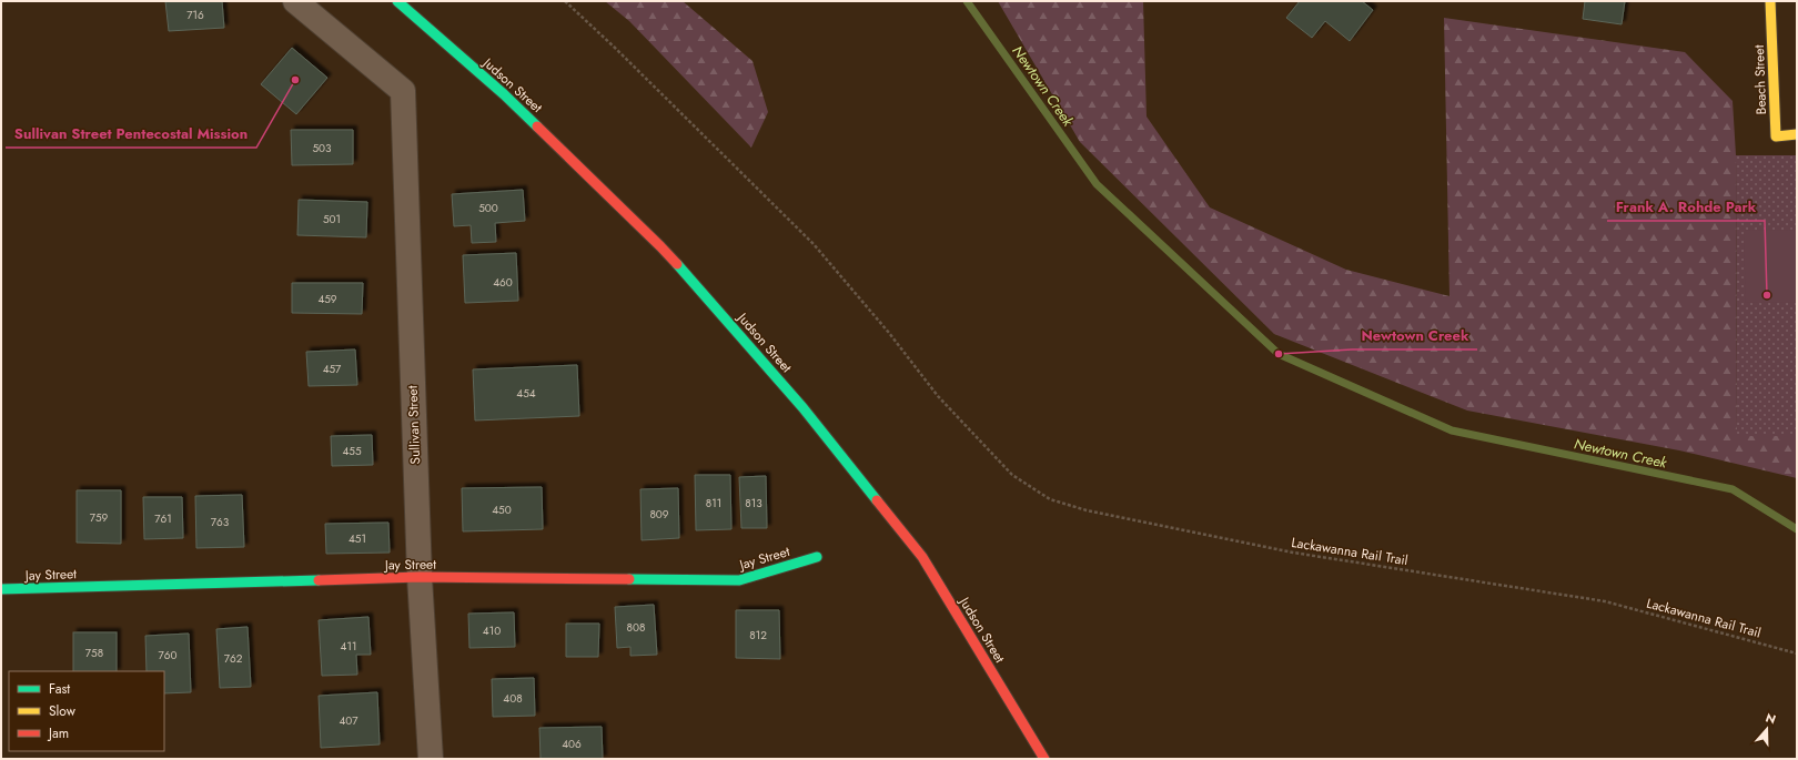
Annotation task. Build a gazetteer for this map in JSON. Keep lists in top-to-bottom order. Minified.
{"streets":{"street":["Beach Street","Judson Street","Sullivan Street","Jay Street"],"path":["Lackawanna Rail Trail"]},"crossings":[["Sullivan Street","Jay Street"]],"water":["Newtown Creek"],"places":["Sullivan Street Pentecostal Mission","Frank A. Rohde Park","Newtown Creek"],"house_numbers":["716","503","500","501","460","459","457","454","455","811","813","450","809","759","761","763","451","808","410","812","411","758","760","762","408","407","406"],"legend":["Fast","Slow","Jam"],"north":"top"}
